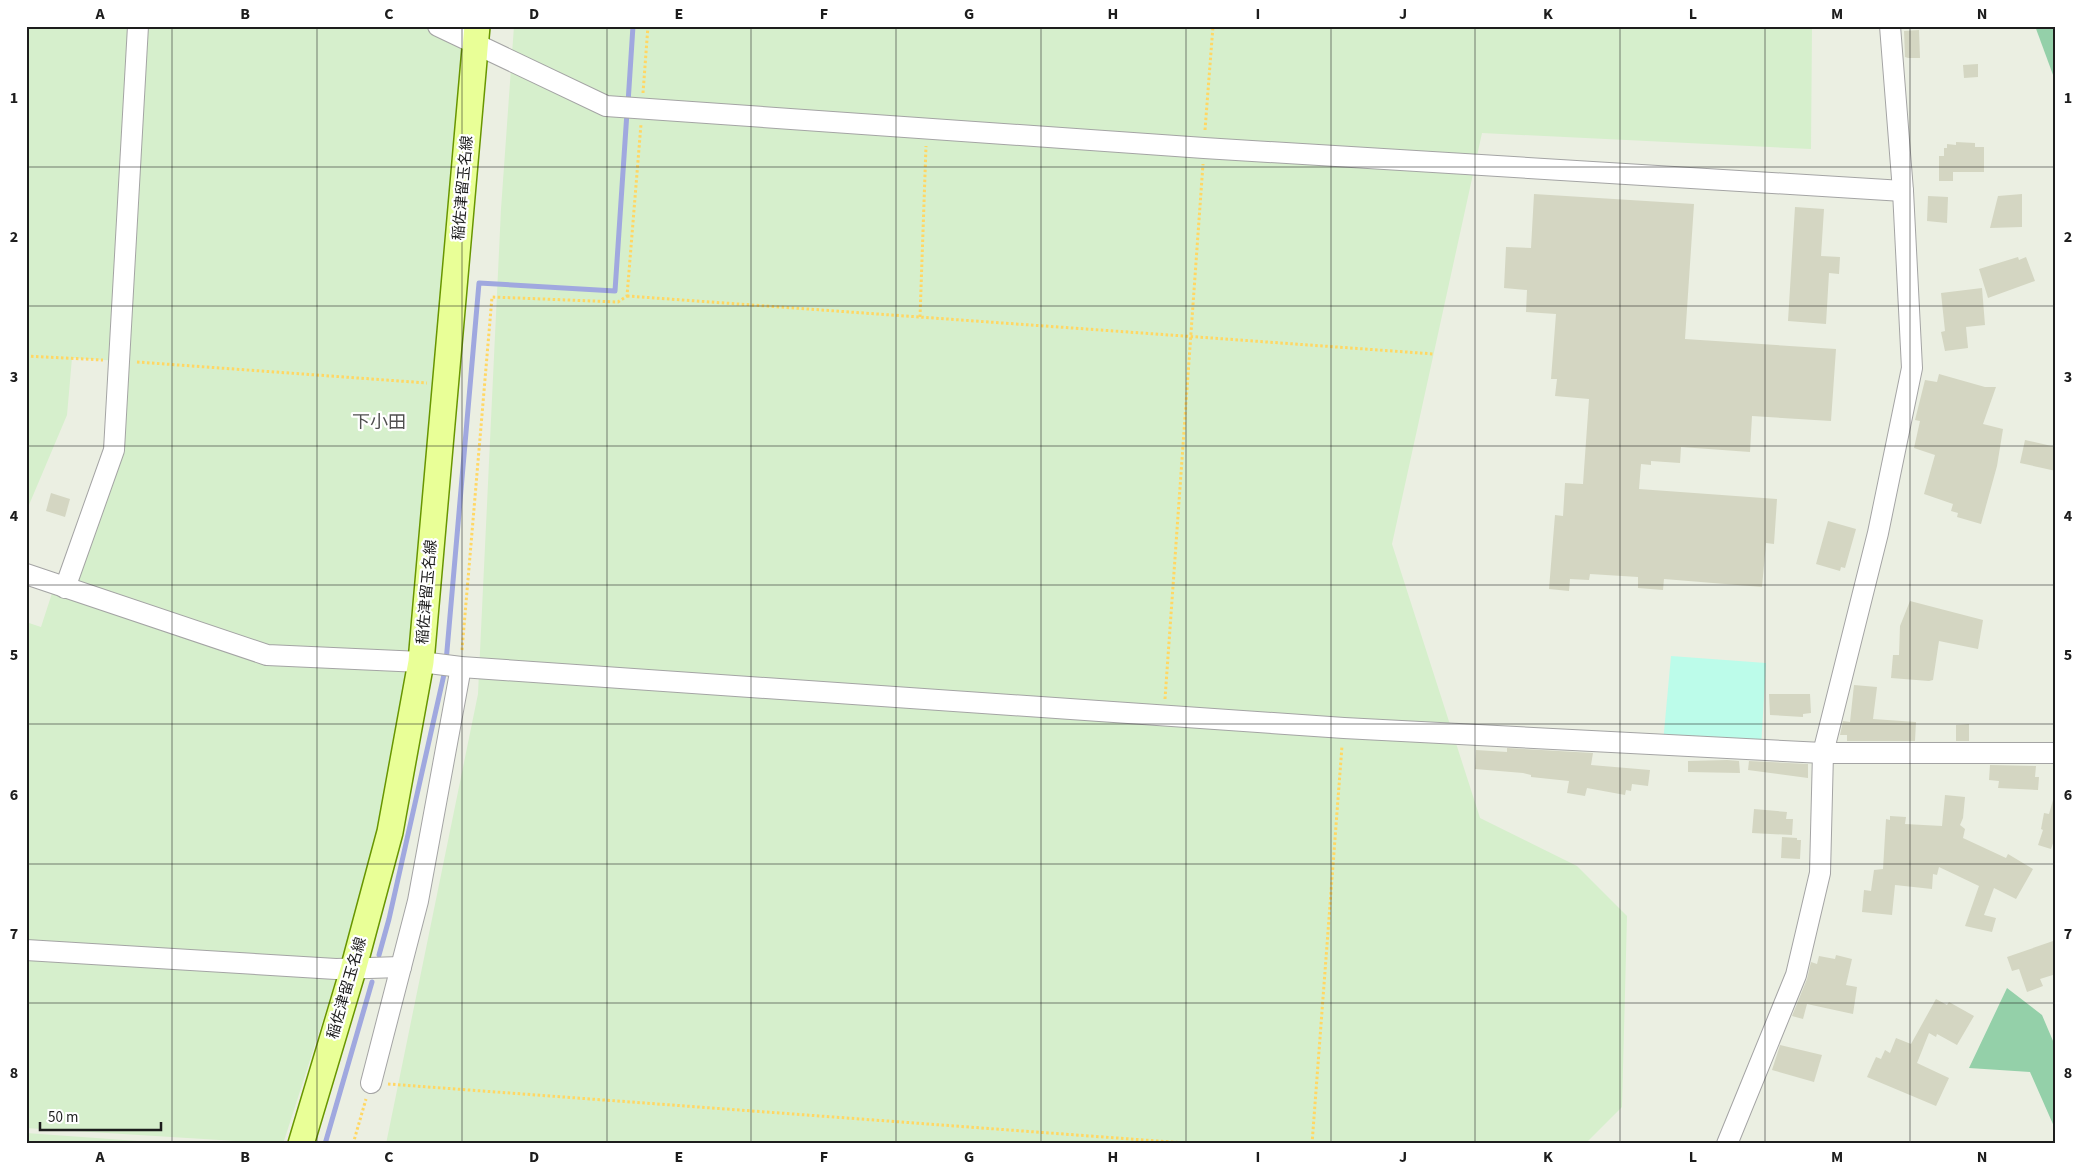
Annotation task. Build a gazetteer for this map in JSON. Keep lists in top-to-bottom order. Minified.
{"streets":{"main road":["稲佐津留玉名線"]},"districts":["下小田"],"scale_bar":"50 m","grid":{"columns":["A","B","C","D","E","F","G","H","I","J","K","L","M","N"],"rows":["1","2","3","4","5","6","7","8"]}}
